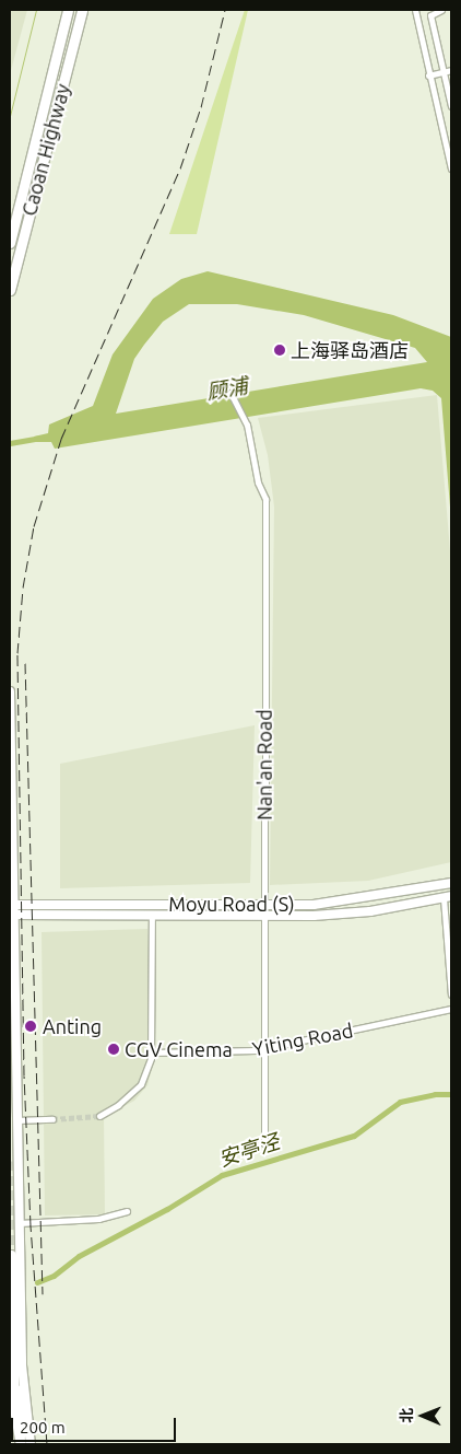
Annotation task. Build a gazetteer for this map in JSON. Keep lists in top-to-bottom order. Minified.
{"streets":{"highway":["Caoan Highway"],"main road":["Moyu Road (S)"],"street":["Nan'an Road","Yiting Road"]},"crossings":[["Nan'an Road","Moyu Road (S)"],["Nan'an Road","Yiting Road"]],"water":["顾浦","安亭泾"],"places":["上海驿岛酒店","Anting","CGV Cinema"],"scale_bar":"200 m","north":"left"}
